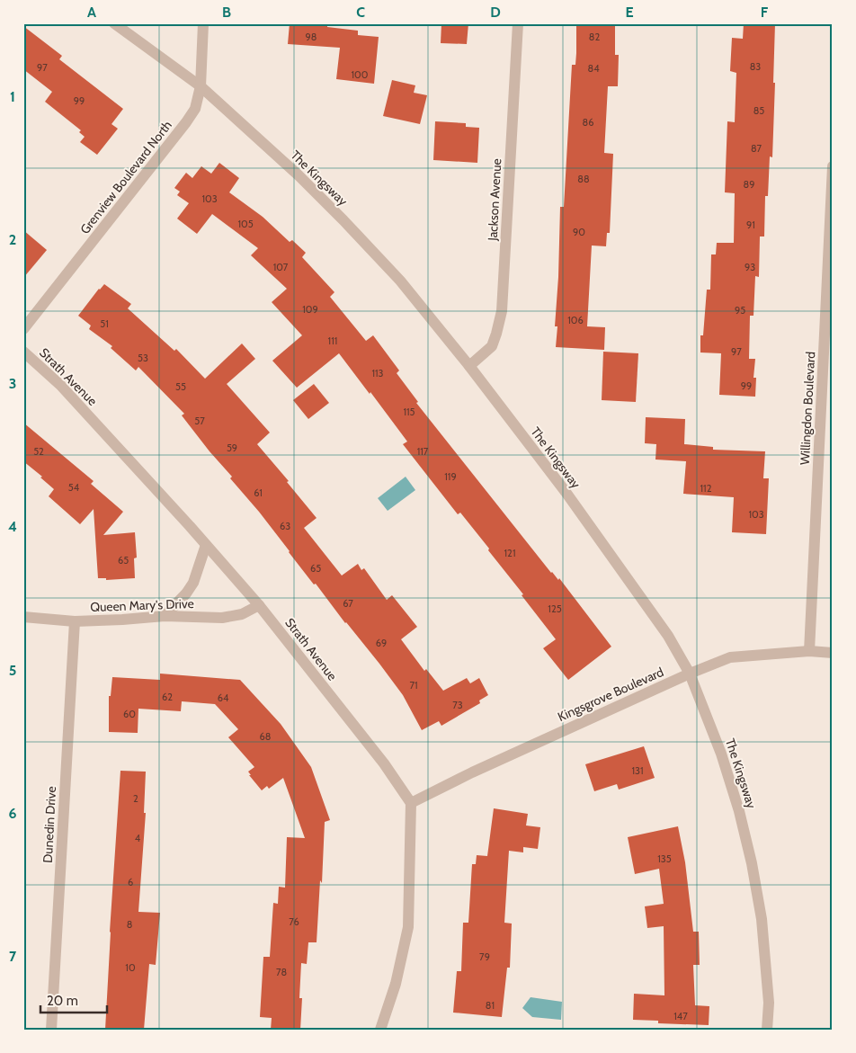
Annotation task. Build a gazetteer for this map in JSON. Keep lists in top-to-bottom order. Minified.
{"streets":{"street":["Grenview Boulevard North","The Kingsway","Jackson Avenue","Strath Avenue","Willingdon Boulevard","Queen Mary's Drive","Kingsgrove Boulevard","Dunedin Drive"]},"crossings":[["Grenview Boulevard North","The Kingsway"],["The Kingsway","Jackson Avenue"],["The Kingsway","Kingsgrove Boulevard"],["Strath Avenue","Queen Mary's Drive"],["Strath Avenue","Kingsgrove Boulevard"],["Willingdon Boulevard","Kingsgrove Boulevard"],["Queen Mary's Drive","Dunedin Drive"]],"house_numbers":["98","82","83","97","84","100","99","85","86","87","88","89","103","105","91","90","107","93","109","95","106","51","111","97","53","113","99","55","115","57","59","52","117","119","54","112","61","103","63","121","65","65","67","125","69","71","62","64","73","60","68","131","2","4","135","6","76","8","79","10","78","81","147"],"scale_bar":"20 m","grid":{"columns":["A","B","C","D","E","F"],"rows":["1","2","3","4","5","6","7"]}}
